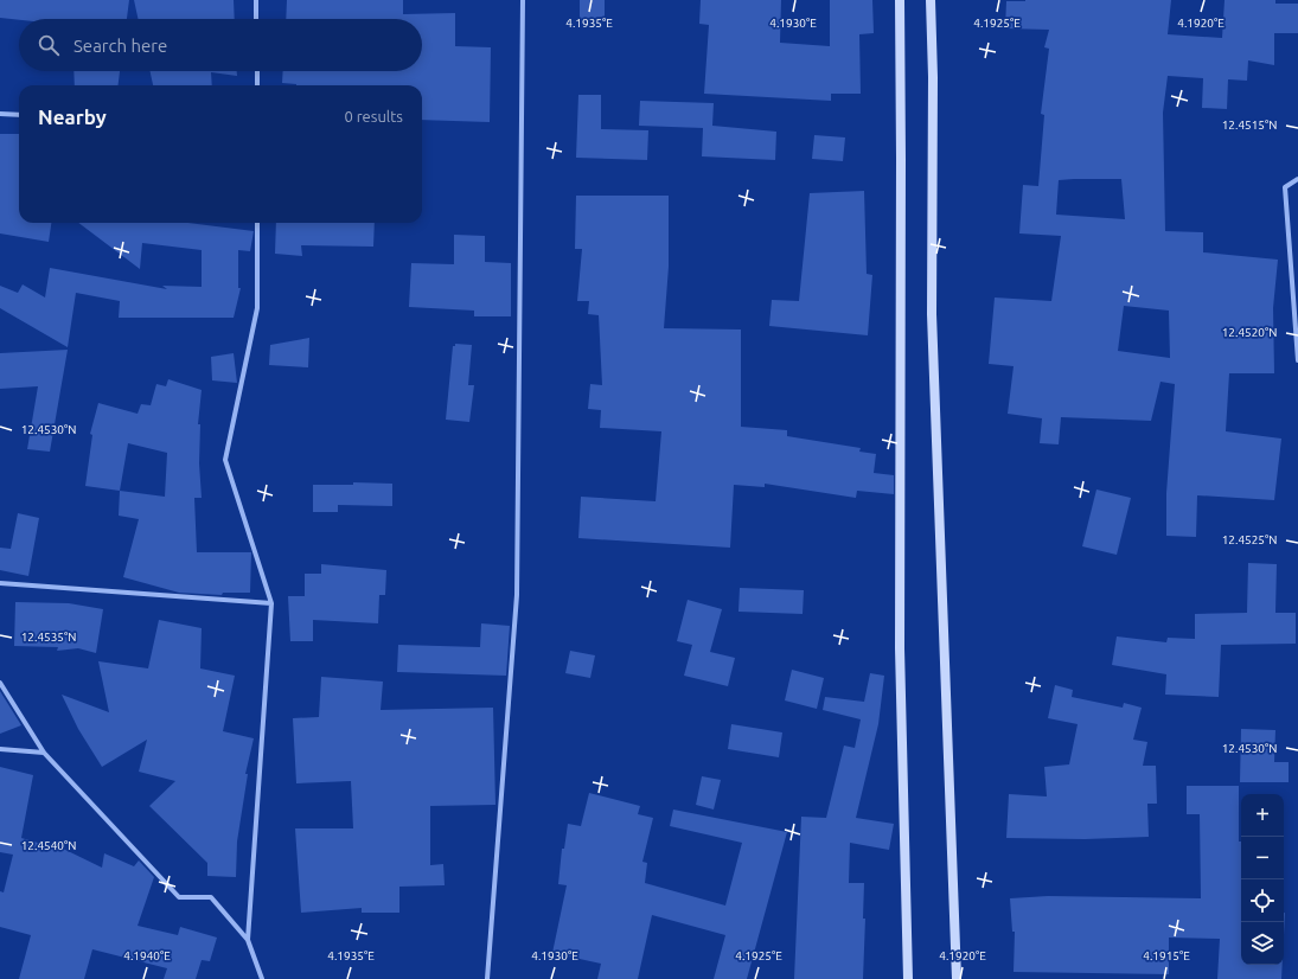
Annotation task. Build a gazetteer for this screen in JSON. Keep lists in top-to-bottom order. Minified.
{"page":{"search":"Search here","heading":["Nearby","0 results"],"map_buttons":["+","−"]},"coordinates":["4.1935°E","4.1930°E","4.1925°E","4.1920°E","12.4515°N","12.4520°N","12.4530°N","12.4525°N","12.4535°N","12.4540°N","4.1940°E","4.1915°E"]}
